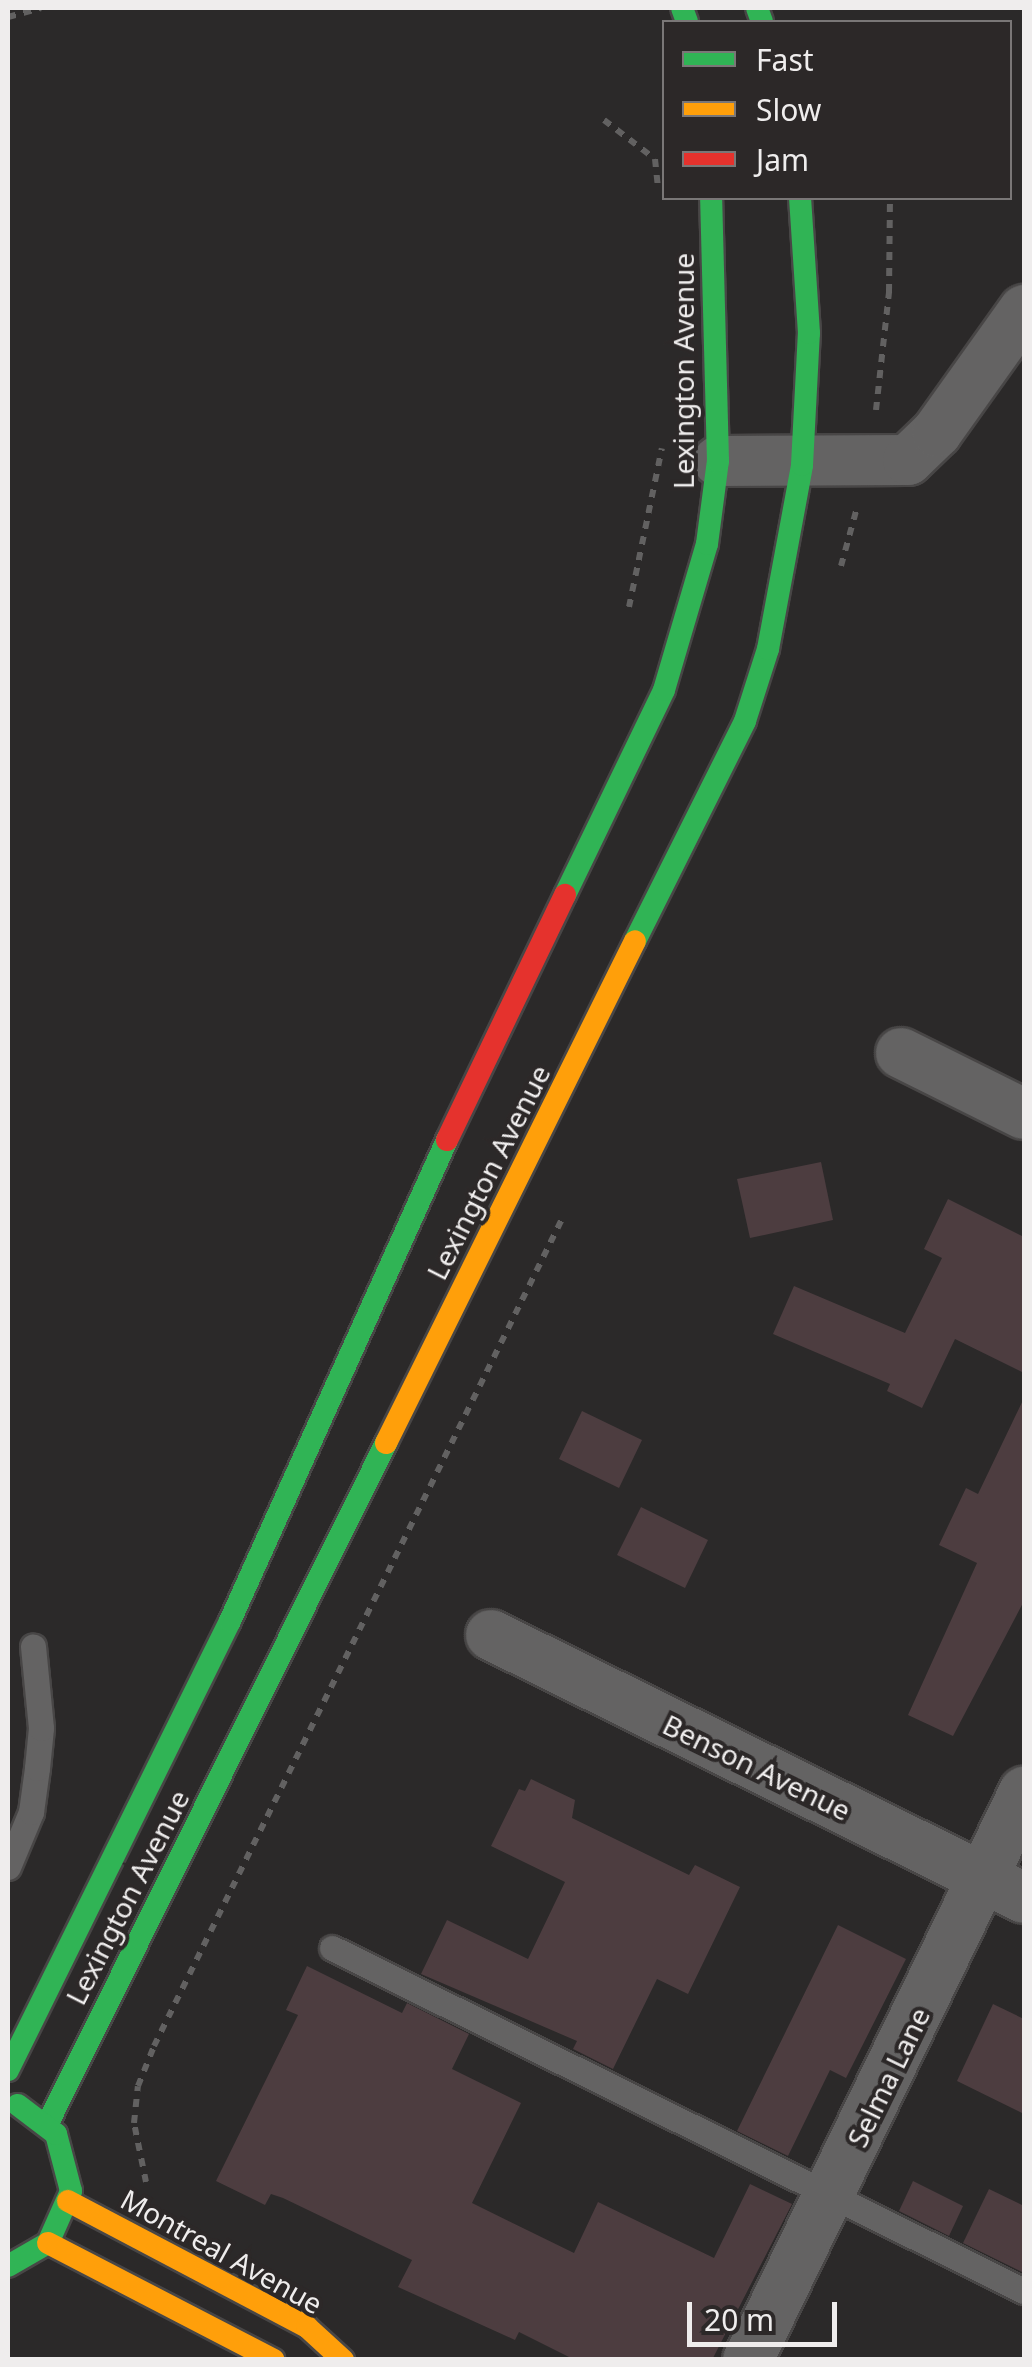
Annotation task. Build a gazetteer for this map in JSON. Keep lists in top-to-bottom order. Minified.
{"streets":{"street":["Lexington Avenue","Benson Avenue","Selma Lane","Montreal Avenue"]},"crossings":[["Benson Avenue","Selma Lane"]],"legend":["Fast","Slow","Jam"],"scale_bar":"20 m"}
